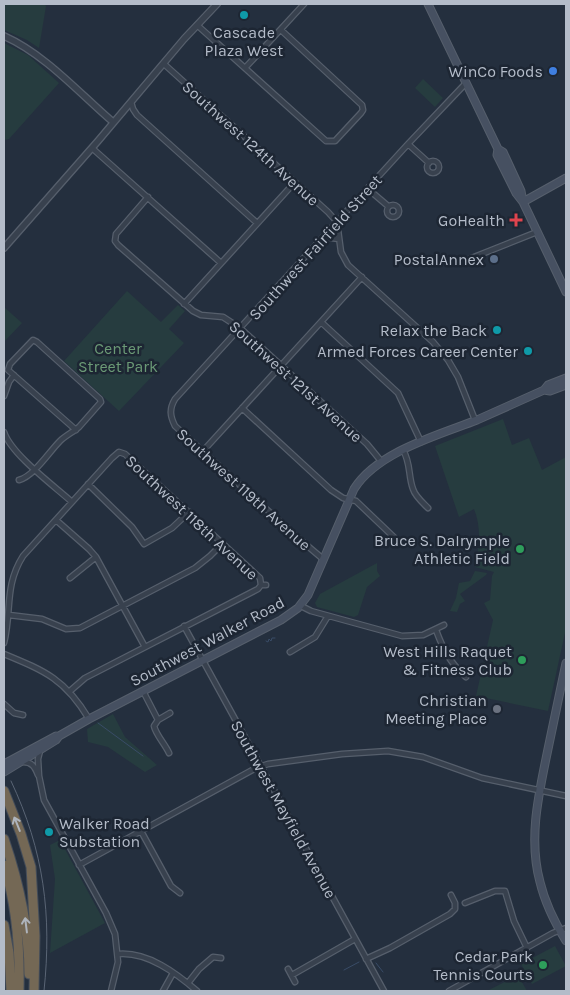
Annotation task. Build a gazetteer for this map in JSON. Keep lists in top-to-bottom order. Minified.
{"streets":{"main road":["Southwest Walker Road"],"street":["Southwest 124th Avenue","Southwest Fairfield Street","Southwest 121st Avenue","Southwest 119th Avenue","Southwest 118th Avenue","Southwest Mayfield Avenue"]},"crossings":[["Southwest 124th Avenue","Southwest Fairfield Street"],["Southwest Fairfield Street","Southwest 121st Avenue"],["Southwest Fairfield Street","Southwest 119th Avenue"],["Southwest 121st Avenue","Southwest Walker Road"],["Southwest 119th Avenue","Southwest Walker Road"],["Southwest 118th Avenue","Southwest Mayfield Avenue"],["Southwest Walker Road","Southwest Mayfield Avenue"]],"parks":["Center Street Park"],"places":{"other":["Cascade Plaza West","WinCo Foods","PostalAnnex","Relax the Back","Armed Forces Career Center","Bruce S. DaIrymple Athletic Field","West Hills Raquet & Fitness Club","Christian Meeting Place","Walker Road Substation","Cedar Park Tennis Courts"],"health":["GoHealth"]}}
